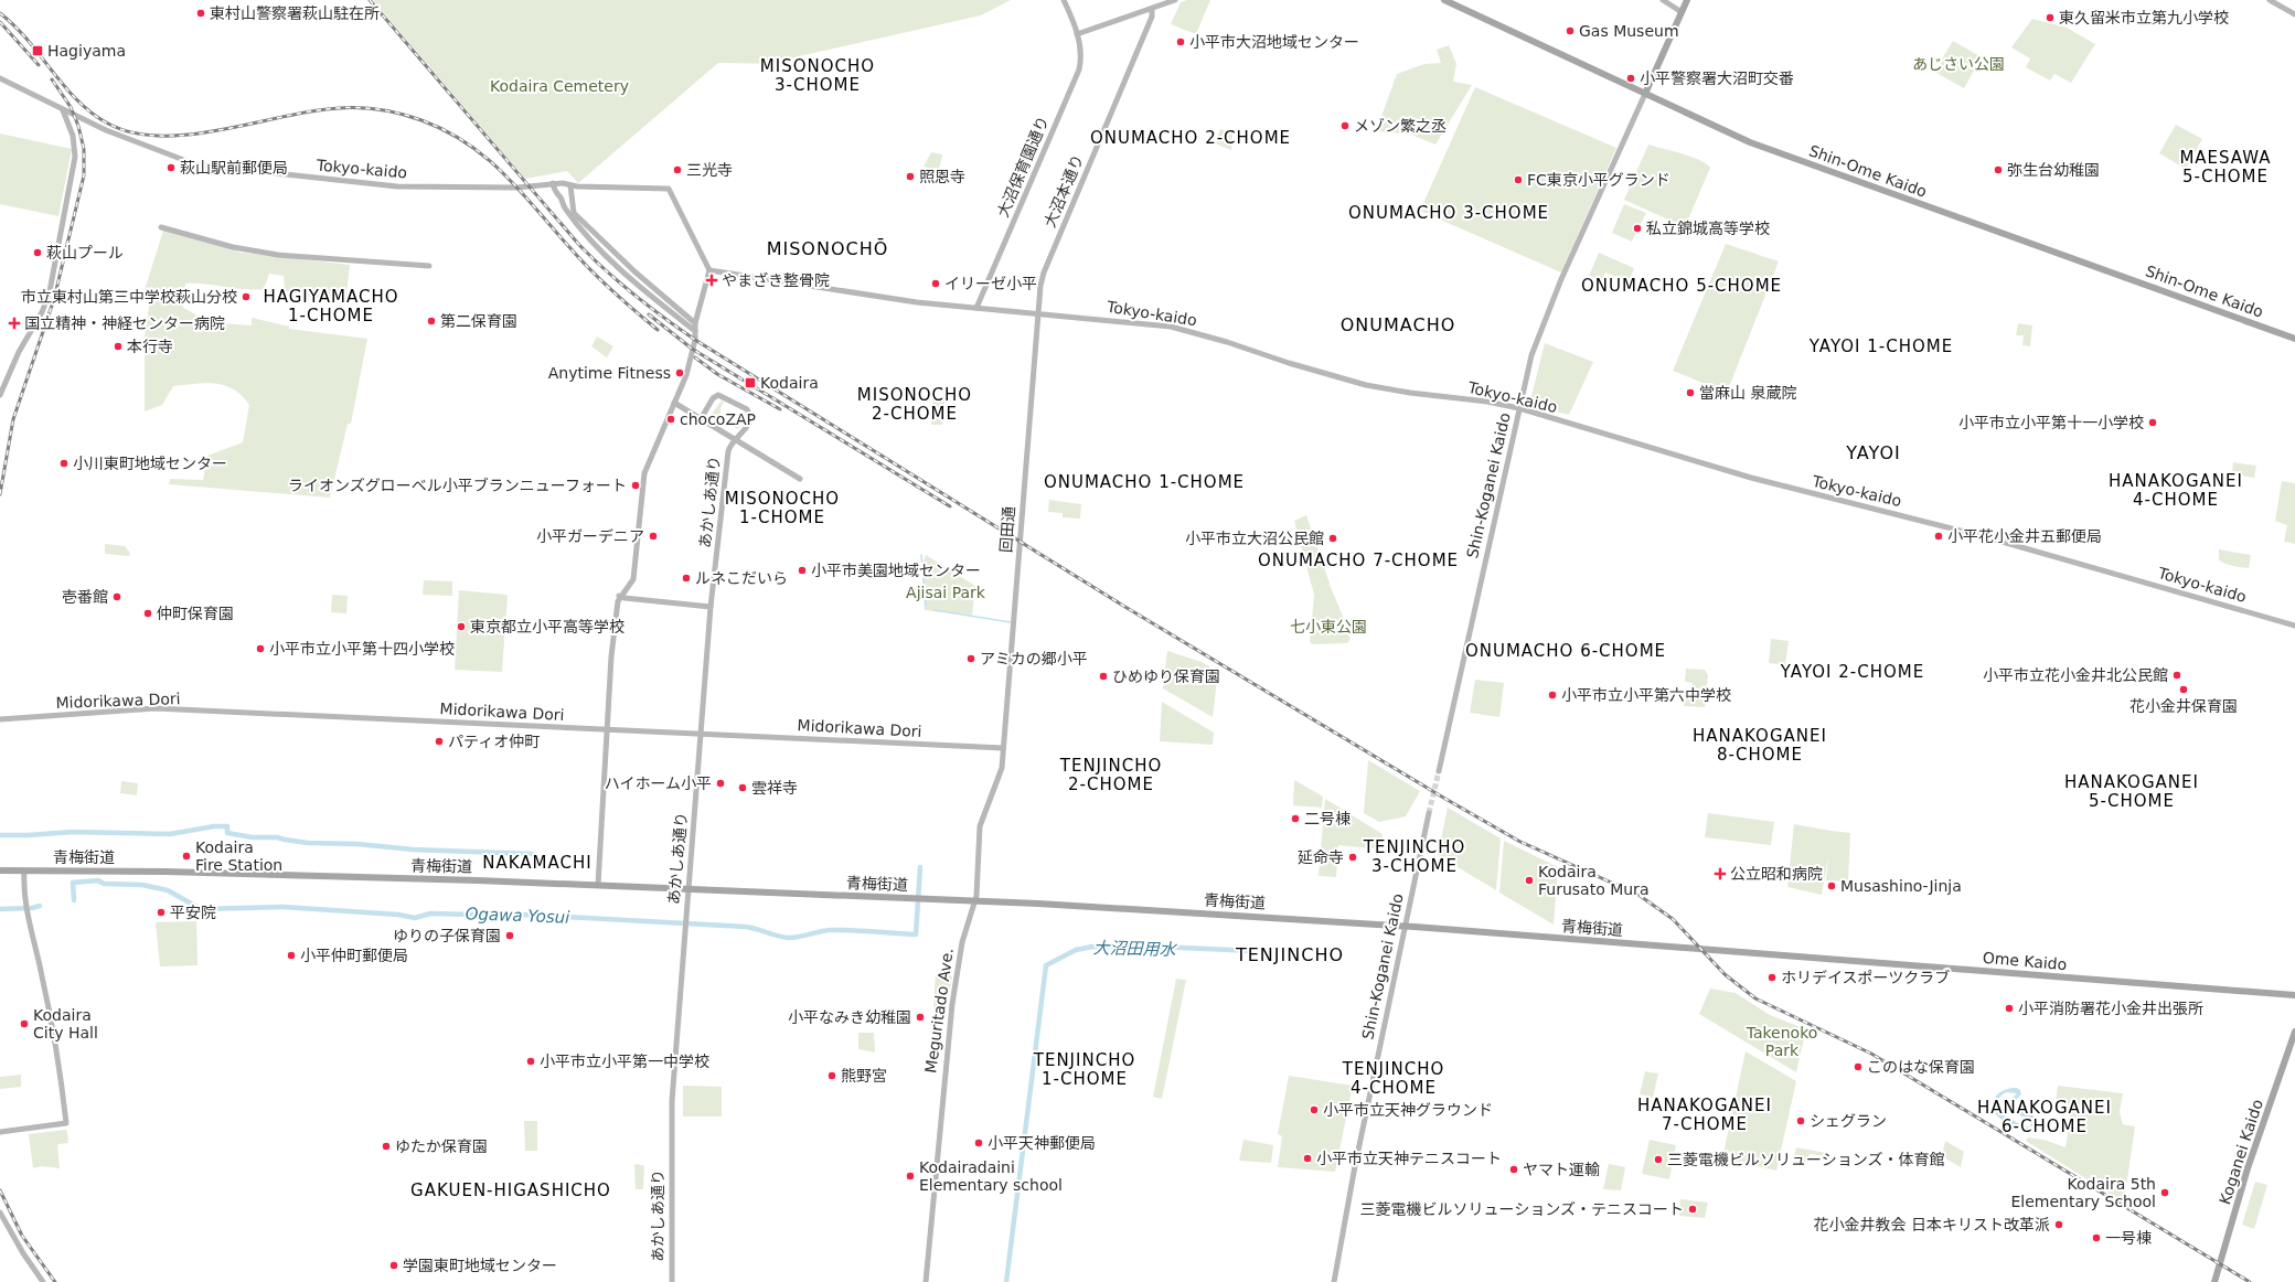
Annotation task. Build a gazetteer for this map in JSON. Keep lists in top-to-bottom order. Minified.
{"streets":{"main road":["Shin-Ome Kaido","青梅街道","Koganei Kaido"],"street":["大沼保育園通り","Tokyo-kaido","大沼本通り","Shin-Koganei Kaido","あかしあ通り","回田通","Midorikawa Dori","Meguritado Ave."]},"crossings":[["大沼保育園通り","Tokyo-kaido"],["Tokyo-kaido","大沼本通り"],["Tokyo-kaido","Shin-Koganei Kaido"],["Tokyo-kaido","回田通"],["Shin-Ome Kaido","Shin-Koganei Kaido"],["大沼本通り","回田通"],["Shin-Koganei Kaido","青梅街道"],["あかしあ通り","Midorikawa Dori"],["あかしあ通り","青梅街道"],["回田通","Midorikawa Dori"],["回田通","Meguritado Ave."],["Midorikawa Dori","Meguritado Ave."],["青梅街道","Meguritado Ave."]],"districts":["MISONOCHO 3-CHOME","ONUMACHO 2-CHOME","MAESAWA 5-CHOME","ONUMACHO 3-CHOME","MISONOCHŌ","ONUMACHO 5-CHOME","HAGIYAMACHO 1-CHOME","ONUMACHO","YAYOI 1-CHOME","MISONOCHO 2-CHOME","YAYOI","HANAKOGANEI 4-CHOME","ONUMACHO 1-CHOME","MISONOCHO 1-CHOME","ONUMACHO 7-CHOME","ONUMACHO 6-CHOME","YAYOI 2-CHOME","HANAKOGANEI 8-CHOME","TENJINCHO 2-CHOME","HANAKOGANEI 5-CHOME","TENJINCHO 3-CHOME","NAKAMACHI","TENJINCHO","TENJINCHO 1-CHOME","TENJINCHO 4-CHOME","HANAKOGANEI 7-CHOME","HANAKOGANEI 6-CHOME","GAKUEN-HIGASHICHO"],"water":["Ogawa Yosui","大沼田用水"],"parks":["あじさい公園","Kodaira Cemetery","Ajisai Park","七小東公園","Takenoko Park"],"places":{"other":["東村山警察署萩山駐在所","東久留米市立第九小学校","Gas Museum","小平市大沼地域センター","小平警察署大沼町交番","メゾン繁之丞","萩山駅前郵便局","三光寺","弥生台幼稚園","照恩寺","FC東京小平グランド","私立錦城高等学校","萩山プール","イリーゼ小平","市立東村山第三中学校萩山分校","第二保育園","本行寺","Anytime Fitness","當麻山 泉蔵院","chocoZAP","小平市立小平第十一小学校","小川東町地域センター","ライオンズグローベル小平ブランニューフォート","小平ガーデニア","小平花小金井五郵便局","小平市立大沼公民館","小平市美園地域センター","ルネこだいら","壱番館","仲町保育園","東京都立小平高等学校","小平市立小平第十四小学校","アミカの郷小平","小平市立花小金井北公民館","ひめゆり保育園","花小金井保育園","小平市立小平第六中学校","パティオ仲町","ハイホーム小平","雲祥寺","二号棟","Kodaira Fire Station","延命寺","Kodaira Furusato Mura","Musashino-Jinja","平安院","ゆりの子保育園","小平仲町郵便局","ホリデイスポーツクラブ","小平消防署花小金井出張所","小平なみき幼稚園","Kodaira City Hall","小平市立小平第一中学校","このはな保育園","熊野宮","小平市立天神グラウンド","シェグラン","小平天神郵便局","ゆたか保育園","小平市立天神テニスコート","三菱電機ビルソリューションズ・体育館","ヤマト運輸","Kodairadaini Elementary school","Kodaira 5th Elementary School","三菱電機ビルソリューションズ・テニスコート","花小金井教会 日本キリスト改革派","一号棟","学園東町地域センター"],"transit":["Hagiyama","Kodaira"],"health":["やまざき整骨院","国立精神・神経センター病院","公立昭和病院"]}}
